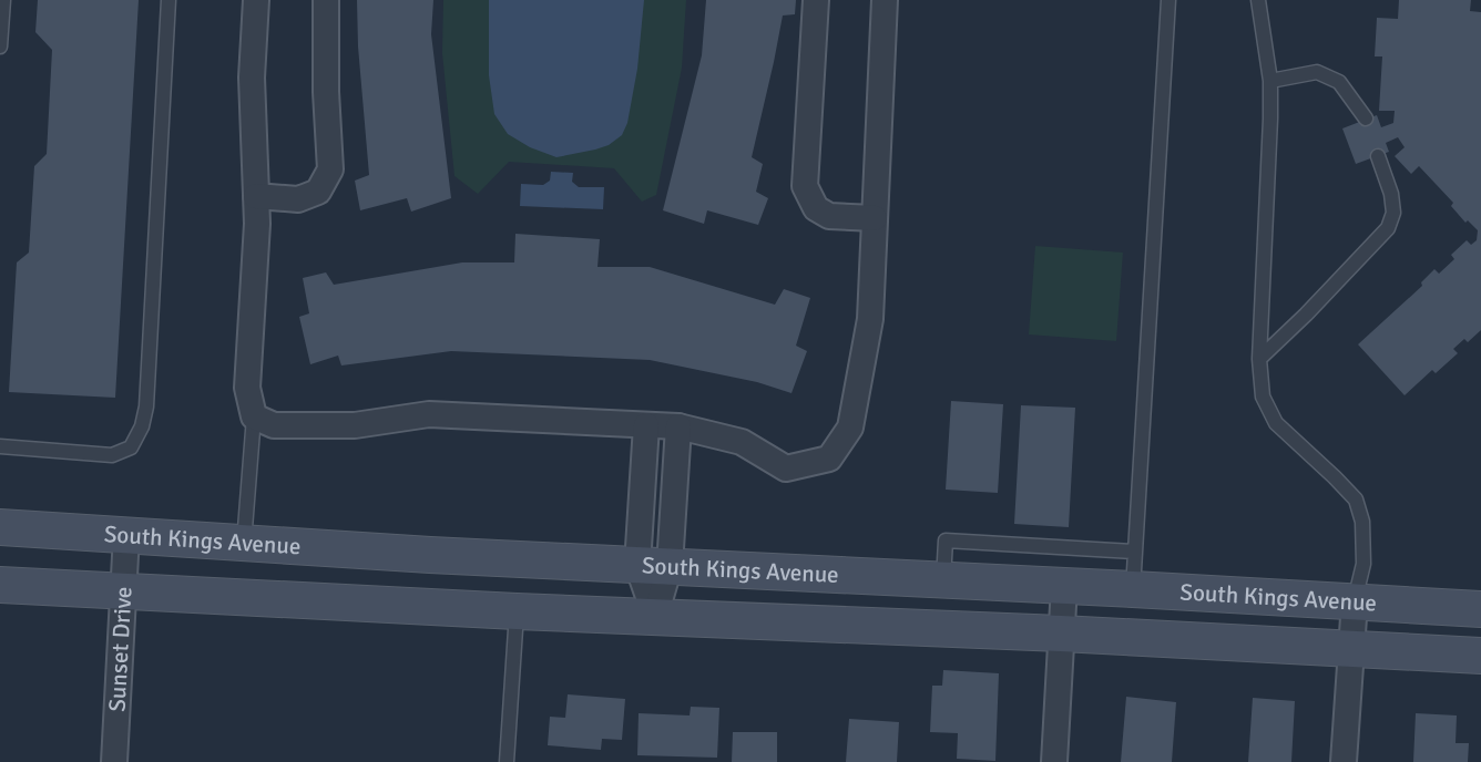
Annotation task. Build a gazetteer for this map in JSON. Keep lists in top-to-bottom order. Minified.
{"streets":{"main road":["South Kings Avenue"],"street":["Sunset Drive"]},"crossings":[["South Kings Avenue","Sunset Drive"]]}
